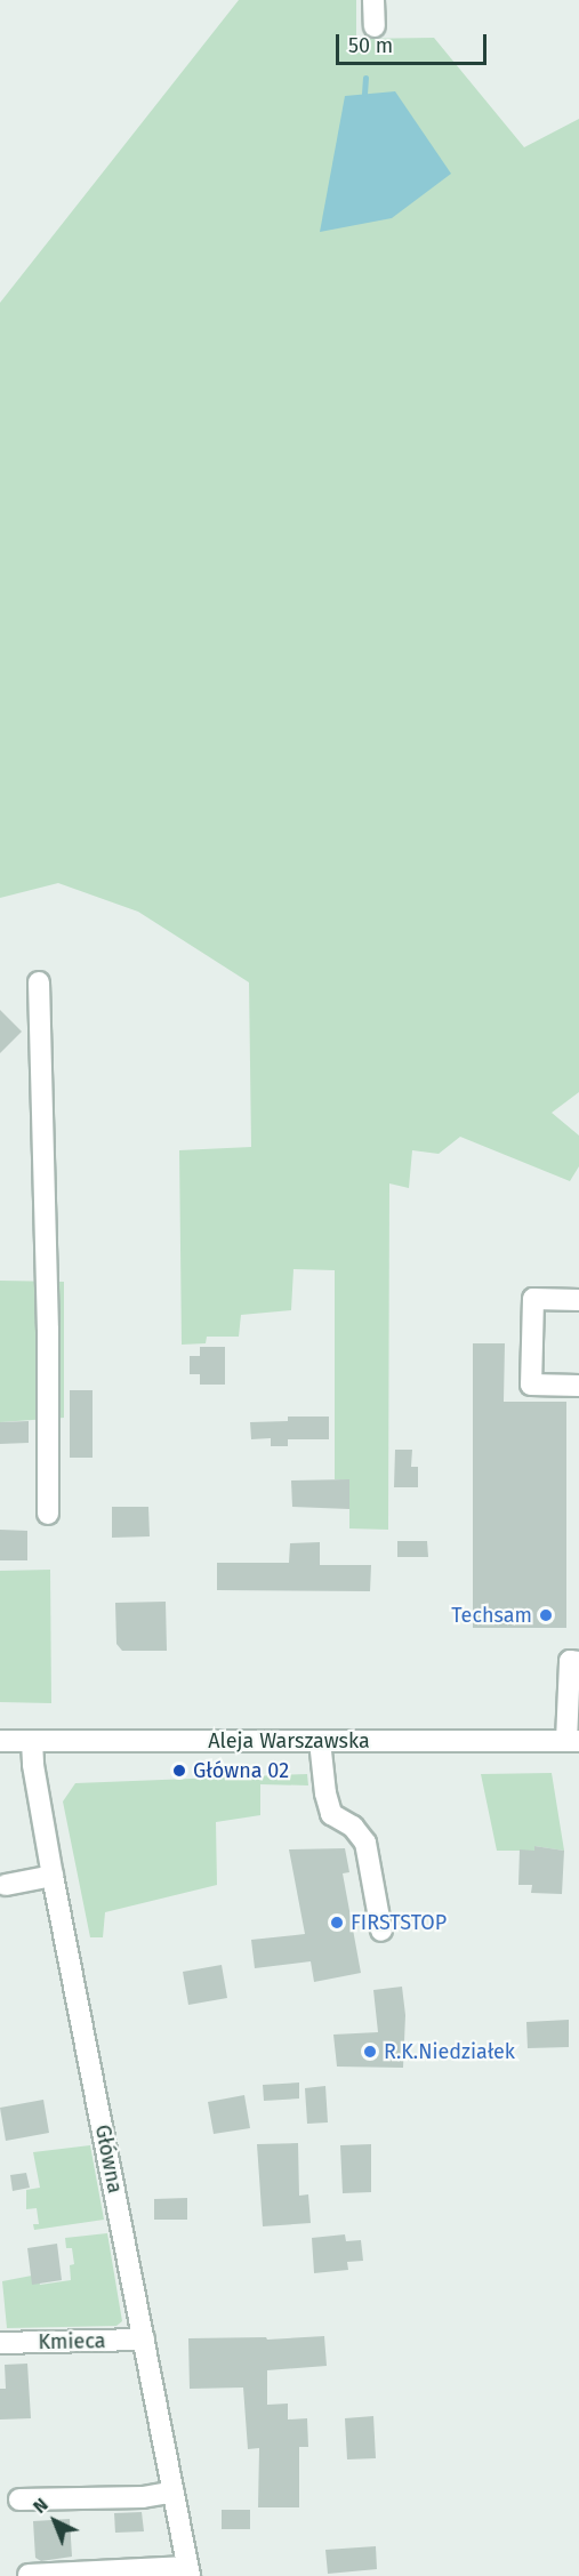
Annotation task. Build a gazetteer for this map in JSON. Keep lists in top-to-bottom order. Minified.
{"streets":{"street":["Aleja Warszawska","Główna","Kmieca"]},"crossings":[["Aleja Warszawska","Główna"],["Główna","Kmieca"]],"places":["Techsam","Główna 02","FIRSTSTOP","R.K.Niedziałek"],"scale_bar":"50 m","north":"top left"}
